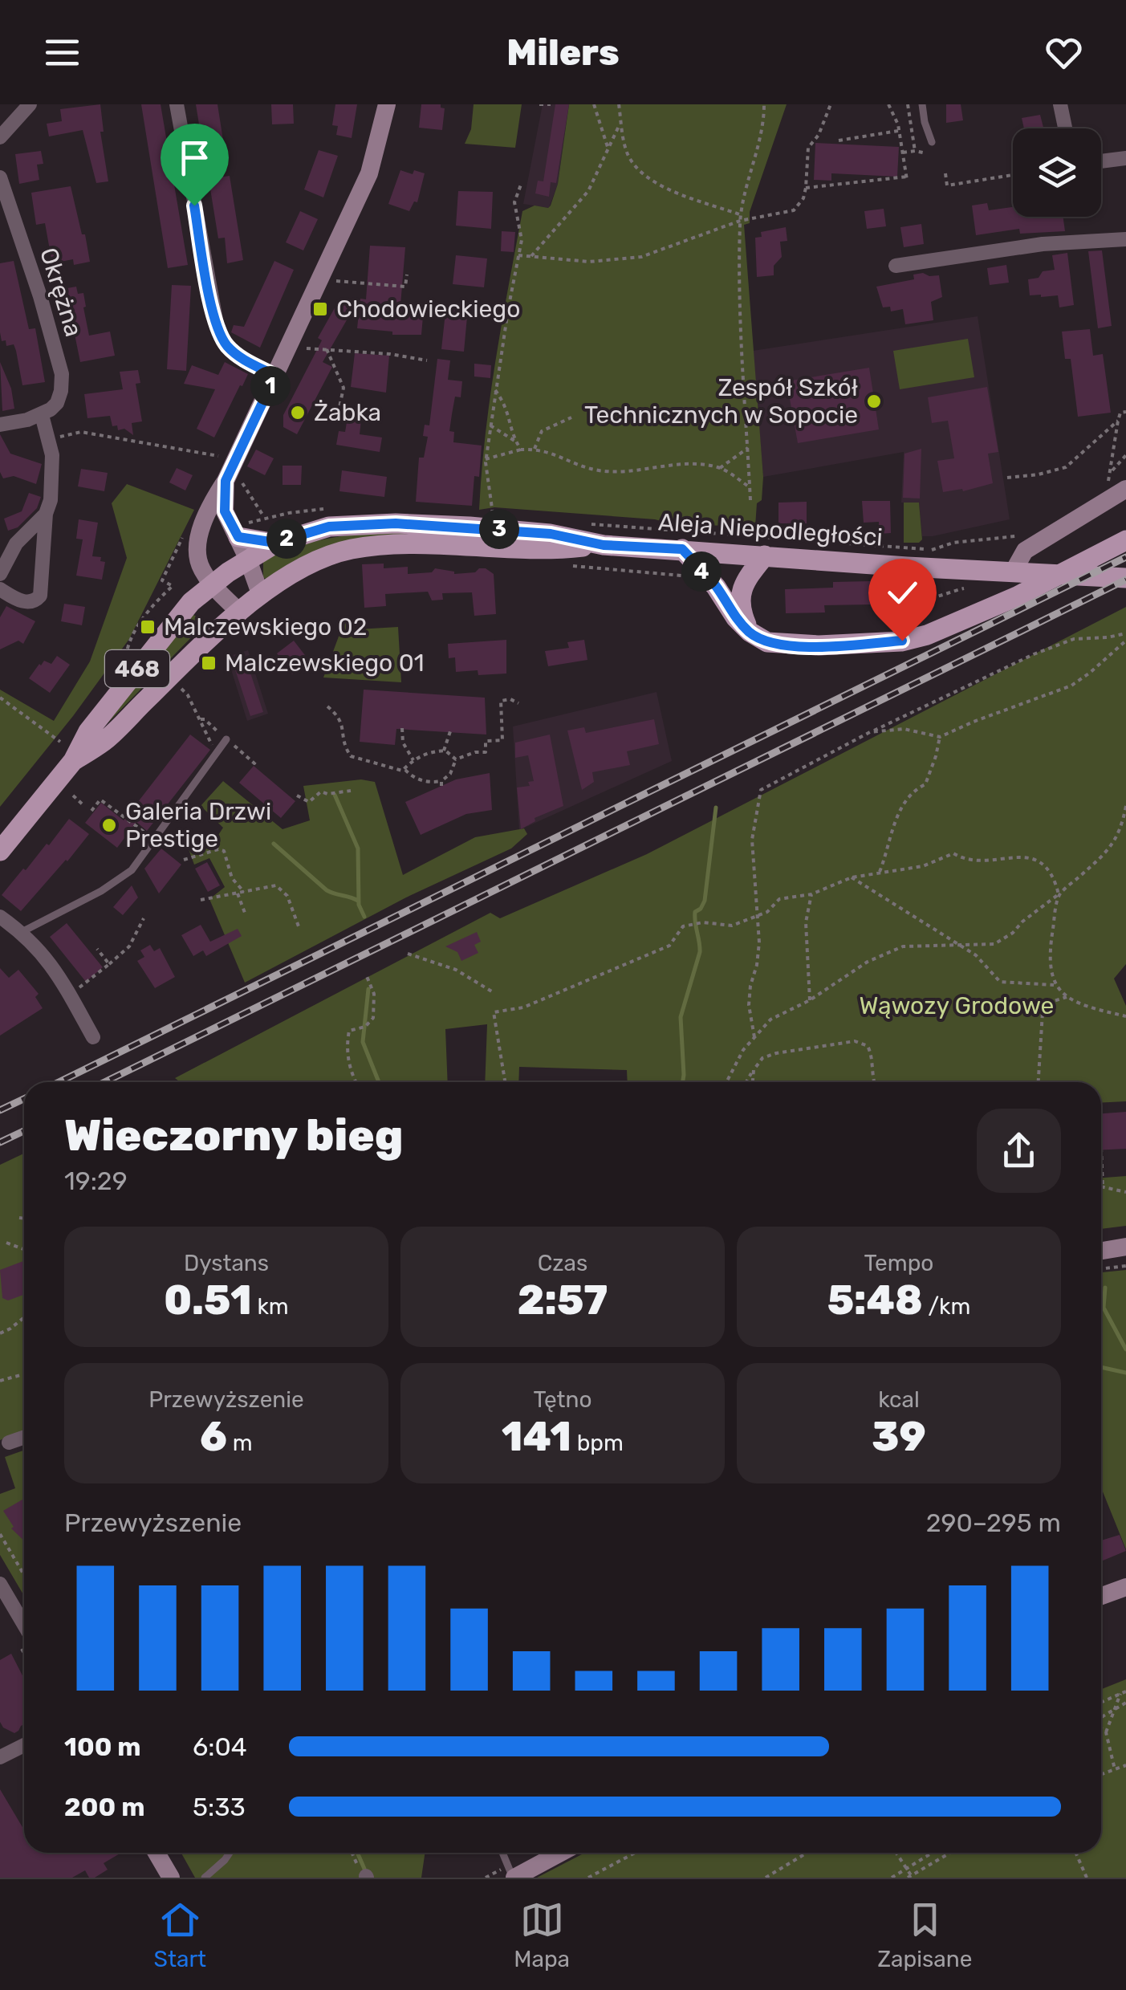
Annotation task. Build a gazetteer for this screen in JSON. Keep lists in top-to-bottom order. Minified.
{"streets":{"main road":["Aleja Niepodległości","468"],"street":["Okrężna"]},"parks":["Wąwozy Grodowe"],"places":{"transit":["Chodowieckiego","Malczewskiego 02","Malczewskiego 01"],"other":["Zespół Szkół Technicznych w Sopocie","Żabka","Galeria Drzwi Prestige"]},"page":{"header":"Milers","pins":["1","3","2","4"],"heading":["Wieczorny bieg","19:29"],"stats":[["Dystans","0.51 km"],["Czas","2:57"],["Tempo","5:48 /km"],["Przewyższenie","6 m"],["Tętno","141 bpm"],["kcal","39"]],"chart":["Przewyższenie","290–295 m"],"list":[{"name":"100 m","note":"6:04"},{"name":"200 m","note":"5:33"}],"tabs":["Start","Mapa","Zapisane"]}}
